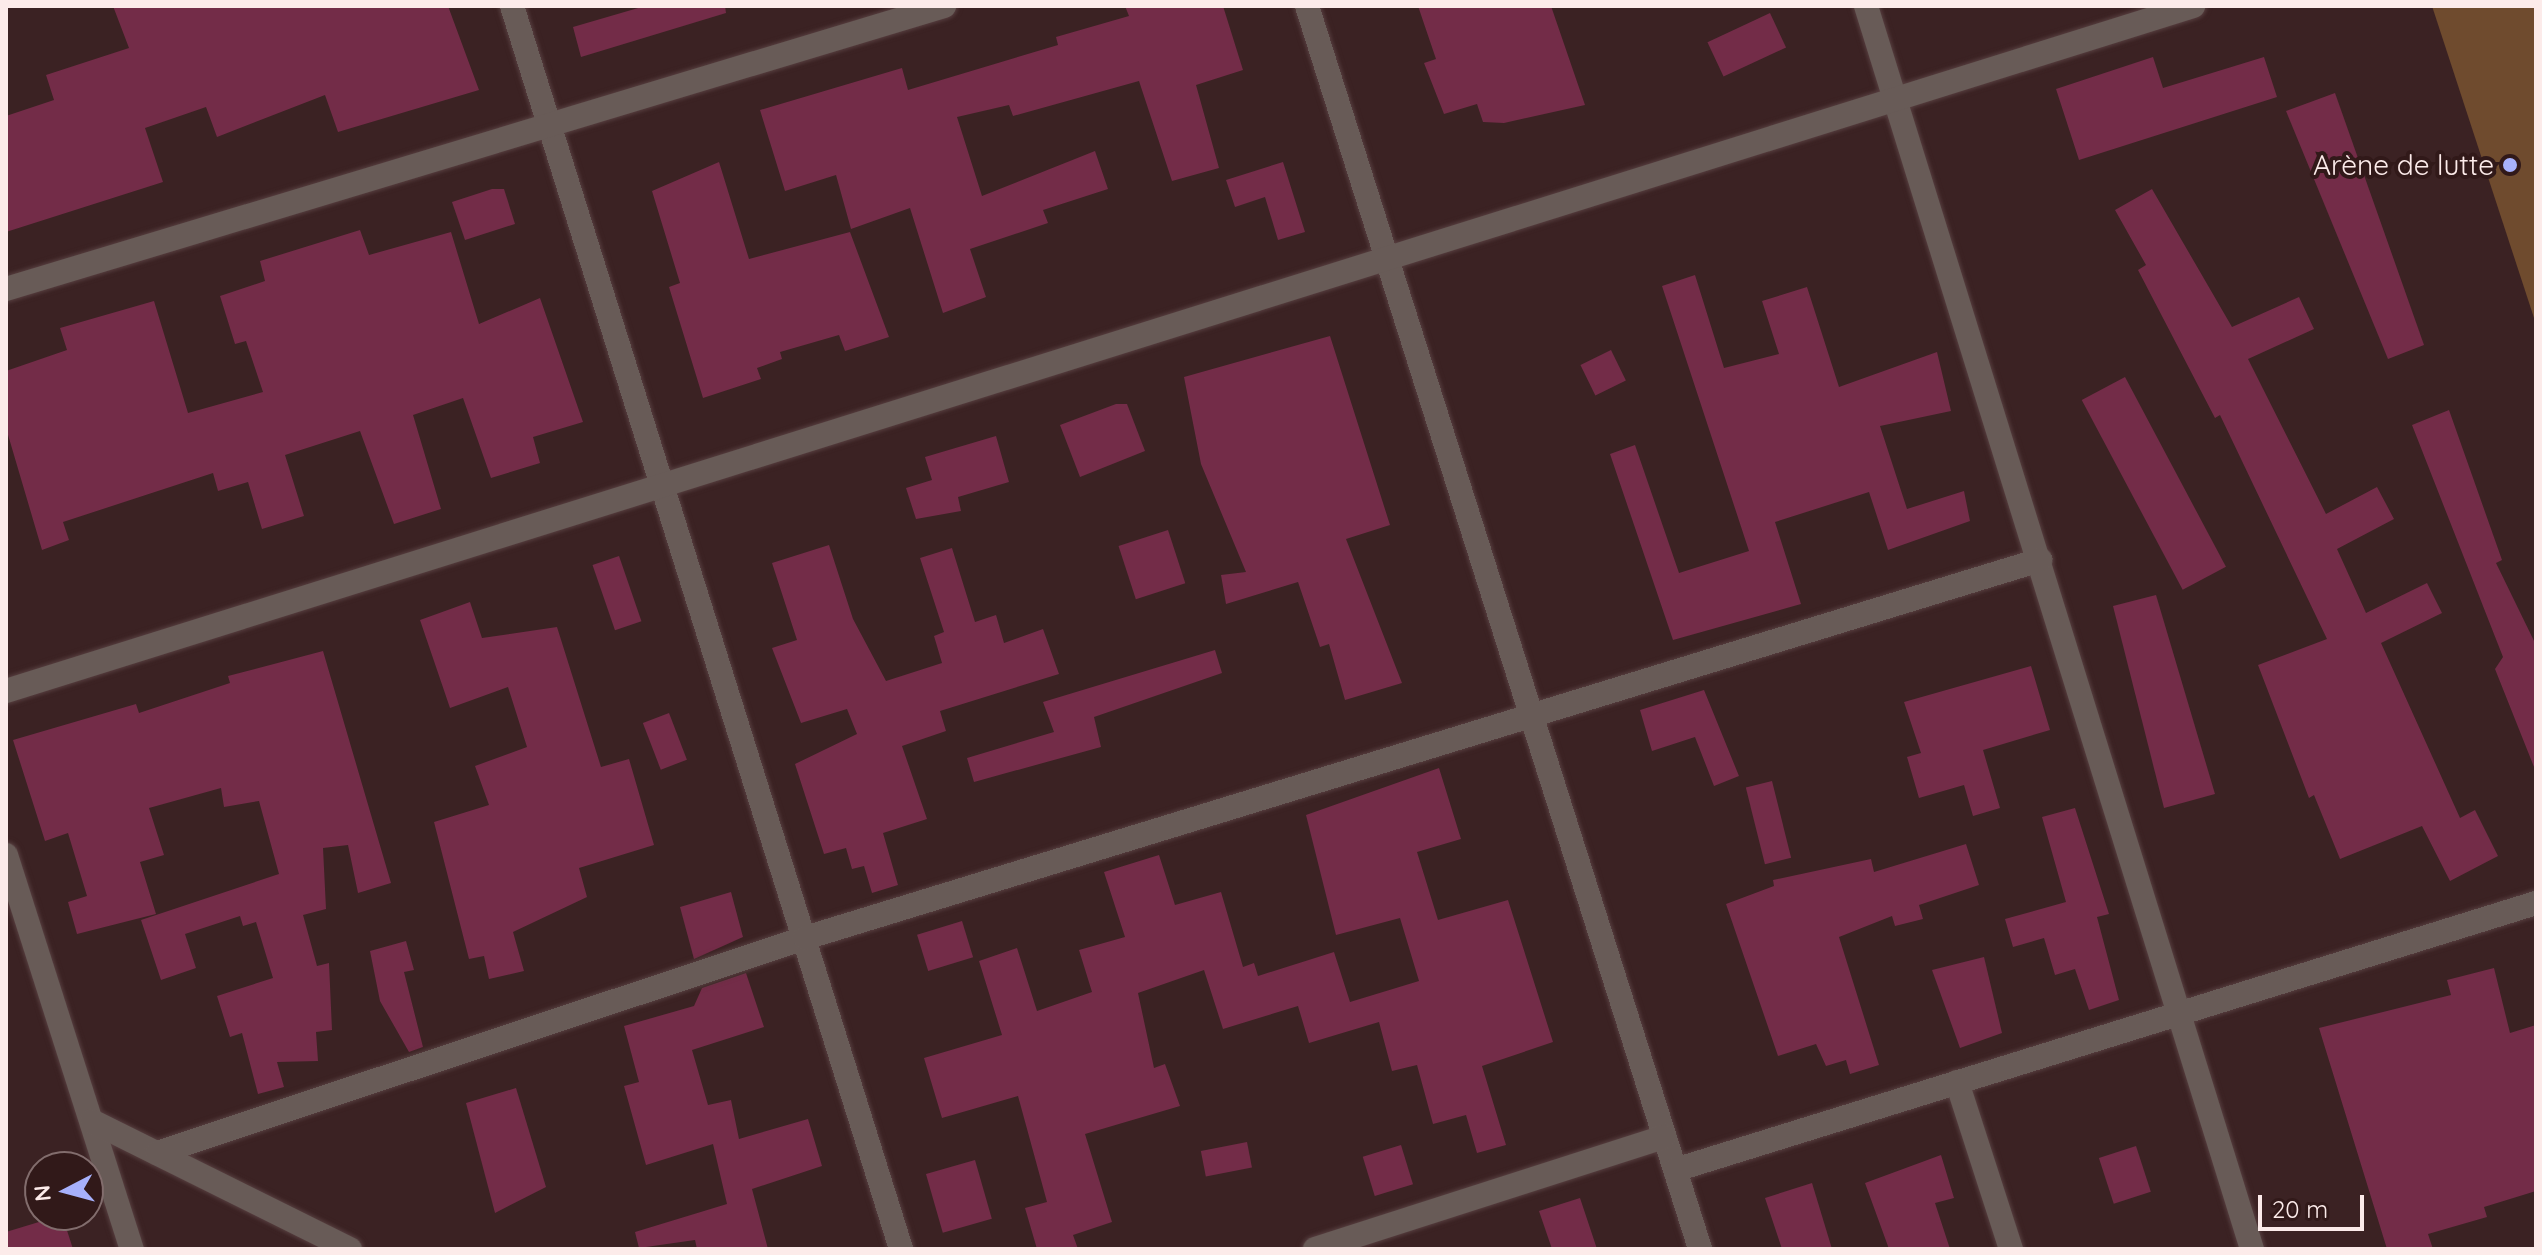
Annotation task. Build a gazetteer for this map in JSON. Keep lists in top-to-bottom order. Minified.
{"places":["Arène de lutte"],"scale_bar":"20 m","north":"left"}
